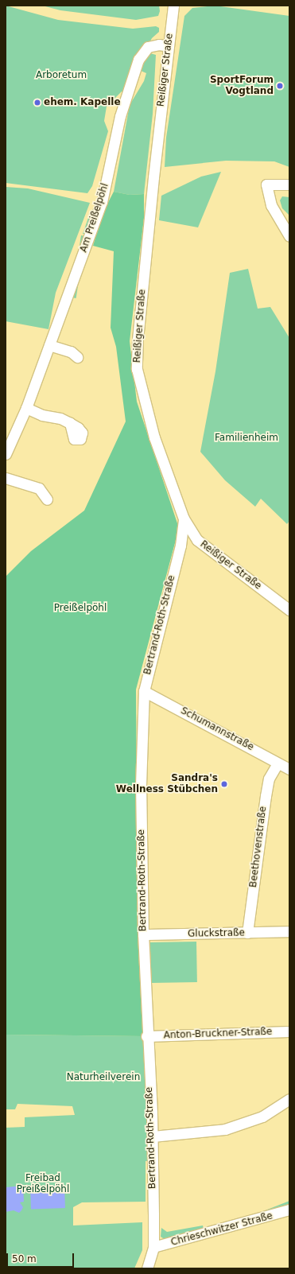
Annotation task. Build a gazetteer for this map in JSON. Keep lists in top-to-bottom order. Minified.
{"streets":{"street":["Reißiger Straße","Am Preißelpöhl","Bertrand-Roth-Straße","Schumannstraße","Beethovenstraße","Gluckstraße","Anton-Bruckner-Straße","Chrieschwitzer Straße"]},"crossings":[["Reißiger Straße","Am Preißelpöhl"],["Reißiger Straße","Bertrand-Roth-Straße"],["Bertrand-Roth-Straße","Schumannstraße"],["Bertrand-Roth-Straße","Gluckstraße"],["Bertrand-Roth-Straße","Anton-Bruckner-Straße"],["Bertrand-Roth-Straße","Chrieschwitzer Straße"],["Schumannstraße","Beethovenstraße"],["Beethovenstraße","Gluckstraße"]],"parks":["Arboretum","Familienheim","Preißelpöhl","Naturheilverein","Freibad Preißelpöhl"],"places":["SportForum Vogtland","ehem. Kapelle","Sandra's Wellness Stübchen"],"scale_bar":"50 m"}
